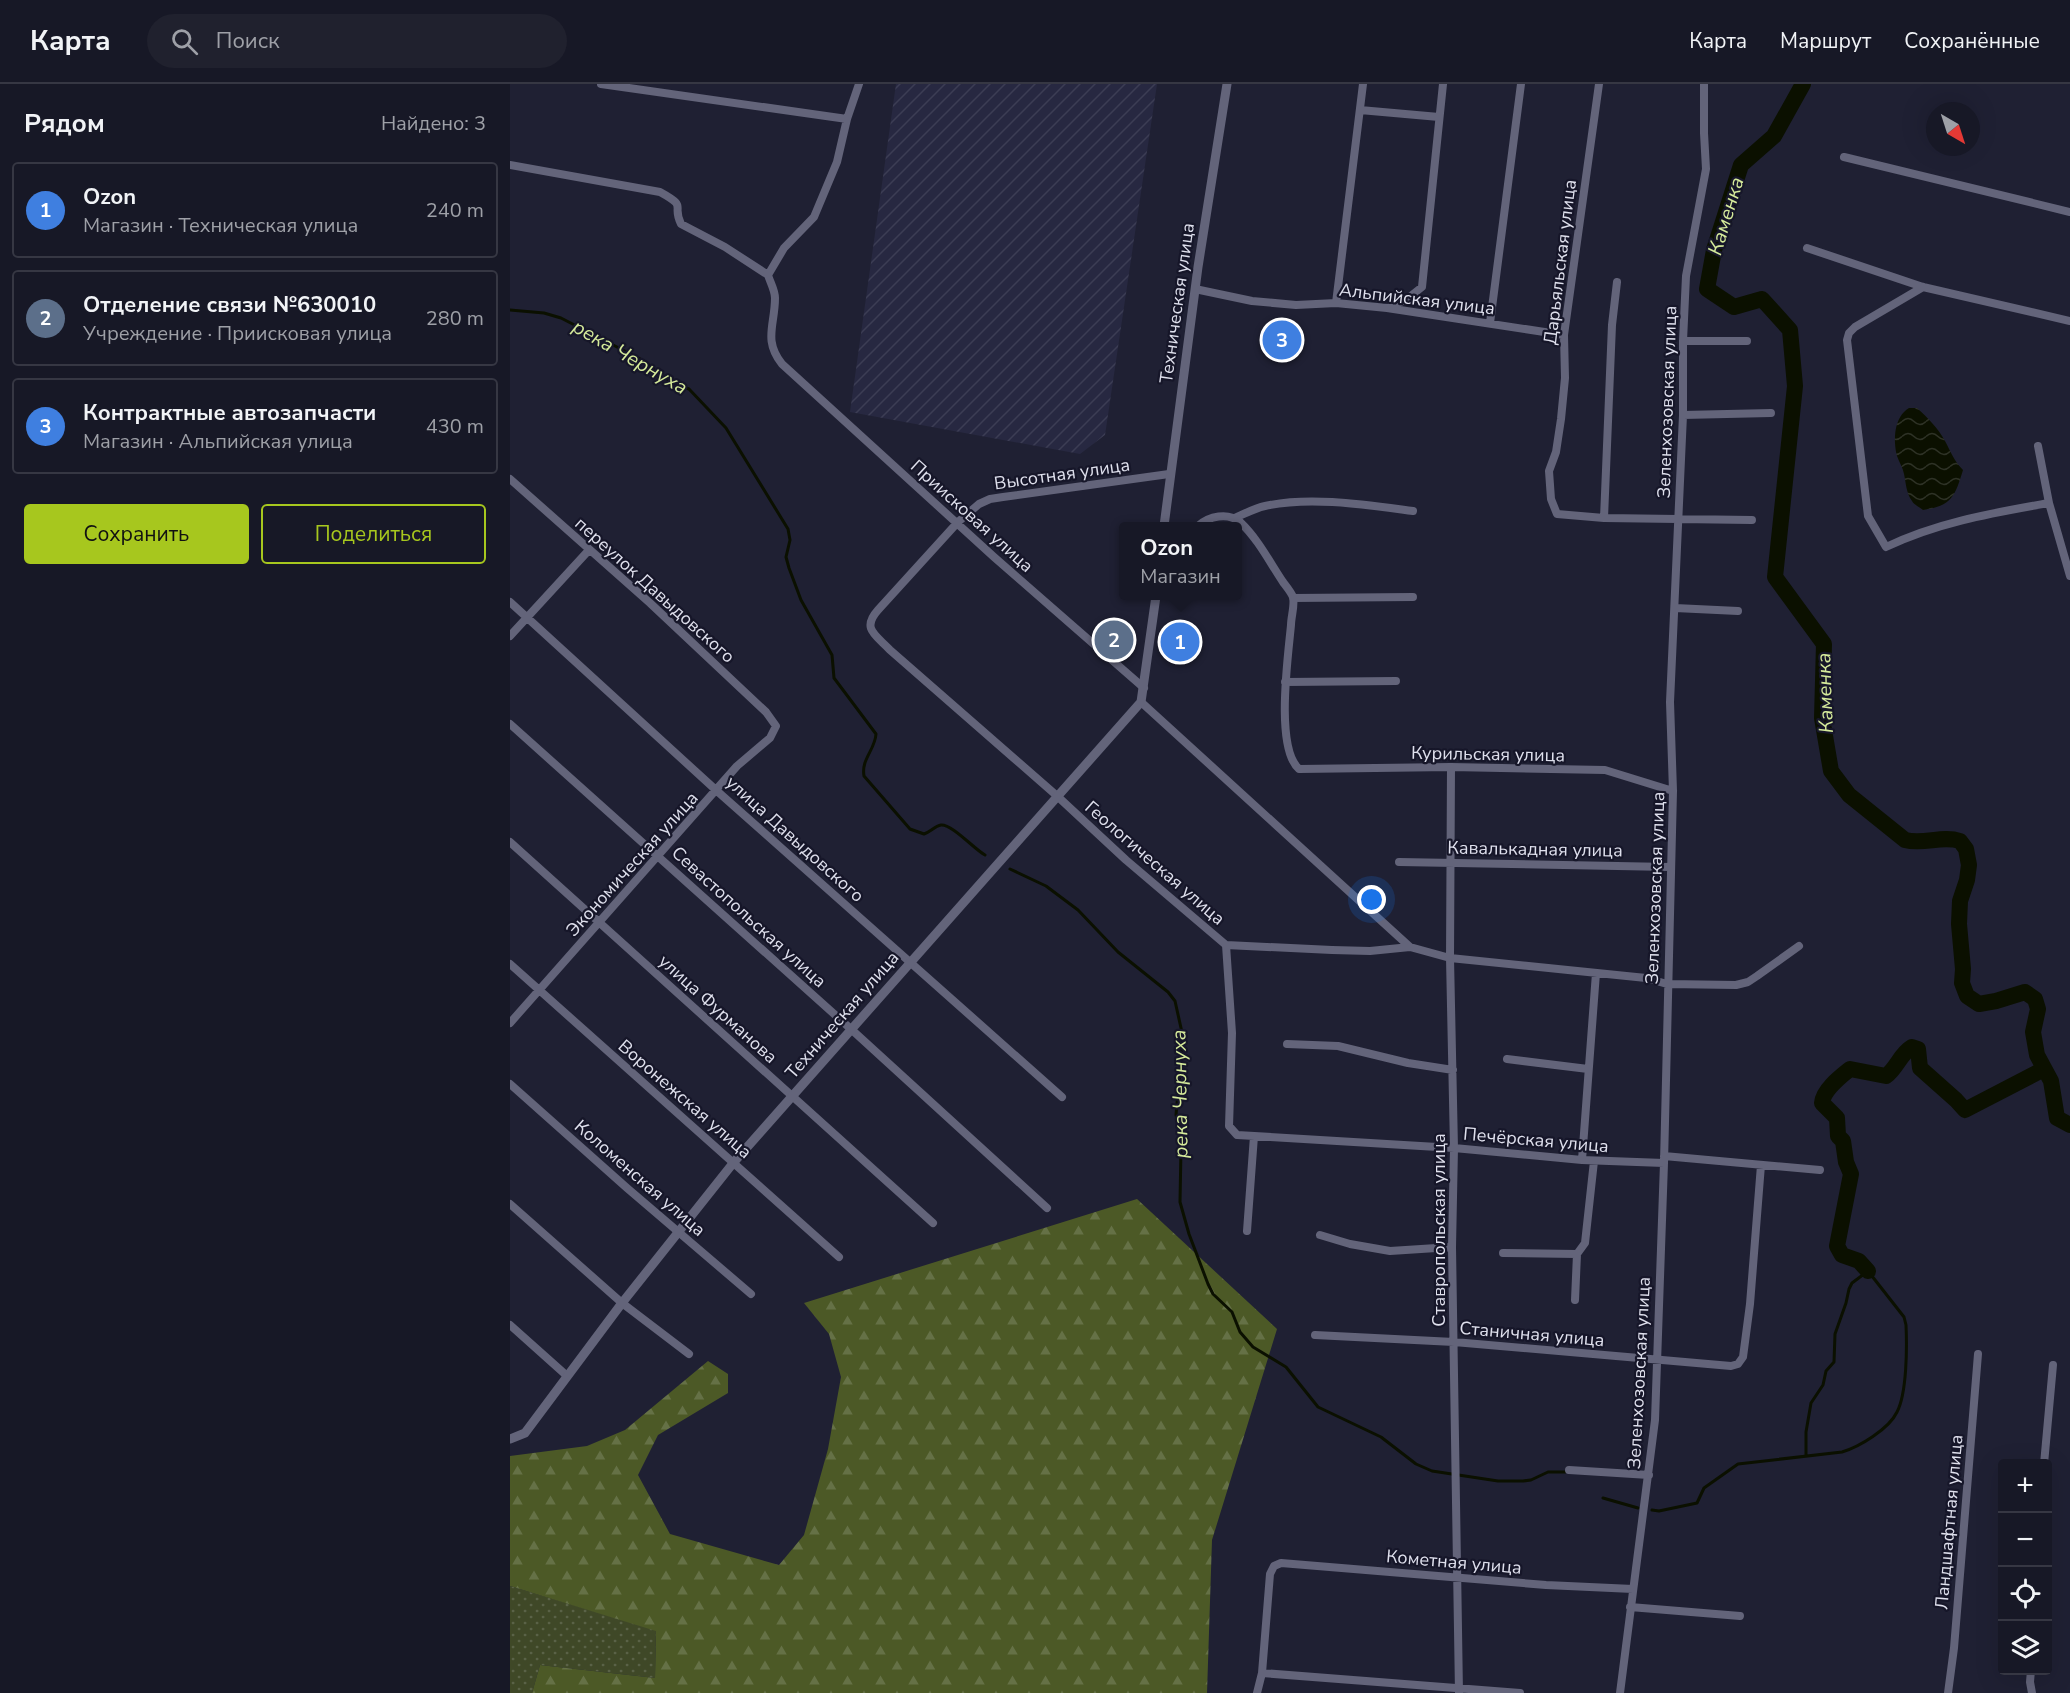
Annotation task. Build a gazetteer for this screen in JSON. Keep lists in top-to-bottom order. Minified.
{"streets":{"street":["Дарьяльская улица","Альпийская улица","Техническая улица","Зеленхозовская улица","Высотная улица","Приисковая улица","переулок Давыдовского","Курильская улица","улица Давыдовского","Кавалькадная улица","Геологическая улица","Экономическая улица","Севастопольская улица","улица Фурманова","Воронежская улица","Печёрская улица","Коломенская улица","Ставропольская улица","Станичная улица","Ландшафтная улица","Кометная улица"]},"crossings":[["Дарьяльская улица","Альпийская улица"],["Альпийская улица","Техническая улица"],["Техническая улица","Высотная улица"],["Техническая улица","улица Давыдовского"],["Техническая улица","Геологическая улица"],["Техническая улица","Севастопольская улица"],["Техническая улица","улица Фурманова"],["Техническая улица","Воронежская улица"],["Техническая улица","Коломенская улица"],["Зеленхозовская улица","Курильская улица"],["Зеленхозовская улица","Кавалькадная улица"],["Зеленхозовская улица","Геологическая улица"],["Зеленхозовская улица","Печёрская улица"],["Зеленхозовская улица","Станичная улица"],["Зеленхозовская улица","Кометная улица"],["Высотная улица","Приисковая улица"],["Высотная улица","Геологическая улица"],["переулок Давыдовского","Экономическая улица"],["Курильская улица","Ставропольская улица"],["улица Давыдовского","Экономическая улица"],["Кавалькадная улица","Ставропольская улица"],["Геологическая улица","Печёрская улица"],["Геологическая улица","Ставропольская улица"],["Экономическая улица","Севастопольская улица"],["Экономическая улица","улица Фурманова"],["Экономическая улица","Воронежская улица"],["Печёрская улица","Ставропольская улица"],["Печёрская улица","Станичная улица"],["Ставропольская улица","Станичная улица"],["Ставропольская улица","Кометная улица"]],"water":["Каменка","река Чернуха"],"north":"bottom right","page":{"header":"Карта","search":"Поиск","nav":["Карта","Маршрут","Сохранённые"],"heading":["Рядом","Найдено: 3"],"list":[{"mark":"1","name":"Ozon","note":"Магазин · Техническая улица","value":"240 m"},{"mark":"2","name":"Отделение связи №630010","note":"Учреждение · Приисковая улица","value":"280 m"},{"mark":"3","name":"Контрактные автозапчасти","note":"Магазин · Альпийская улица","value":"430 m"}],"pins":["3","2","1"],"buttons":["Сохранить","Поделиться"],"popup":["Ozon","Магазин"],"map_buttons":["+","−"]}}
